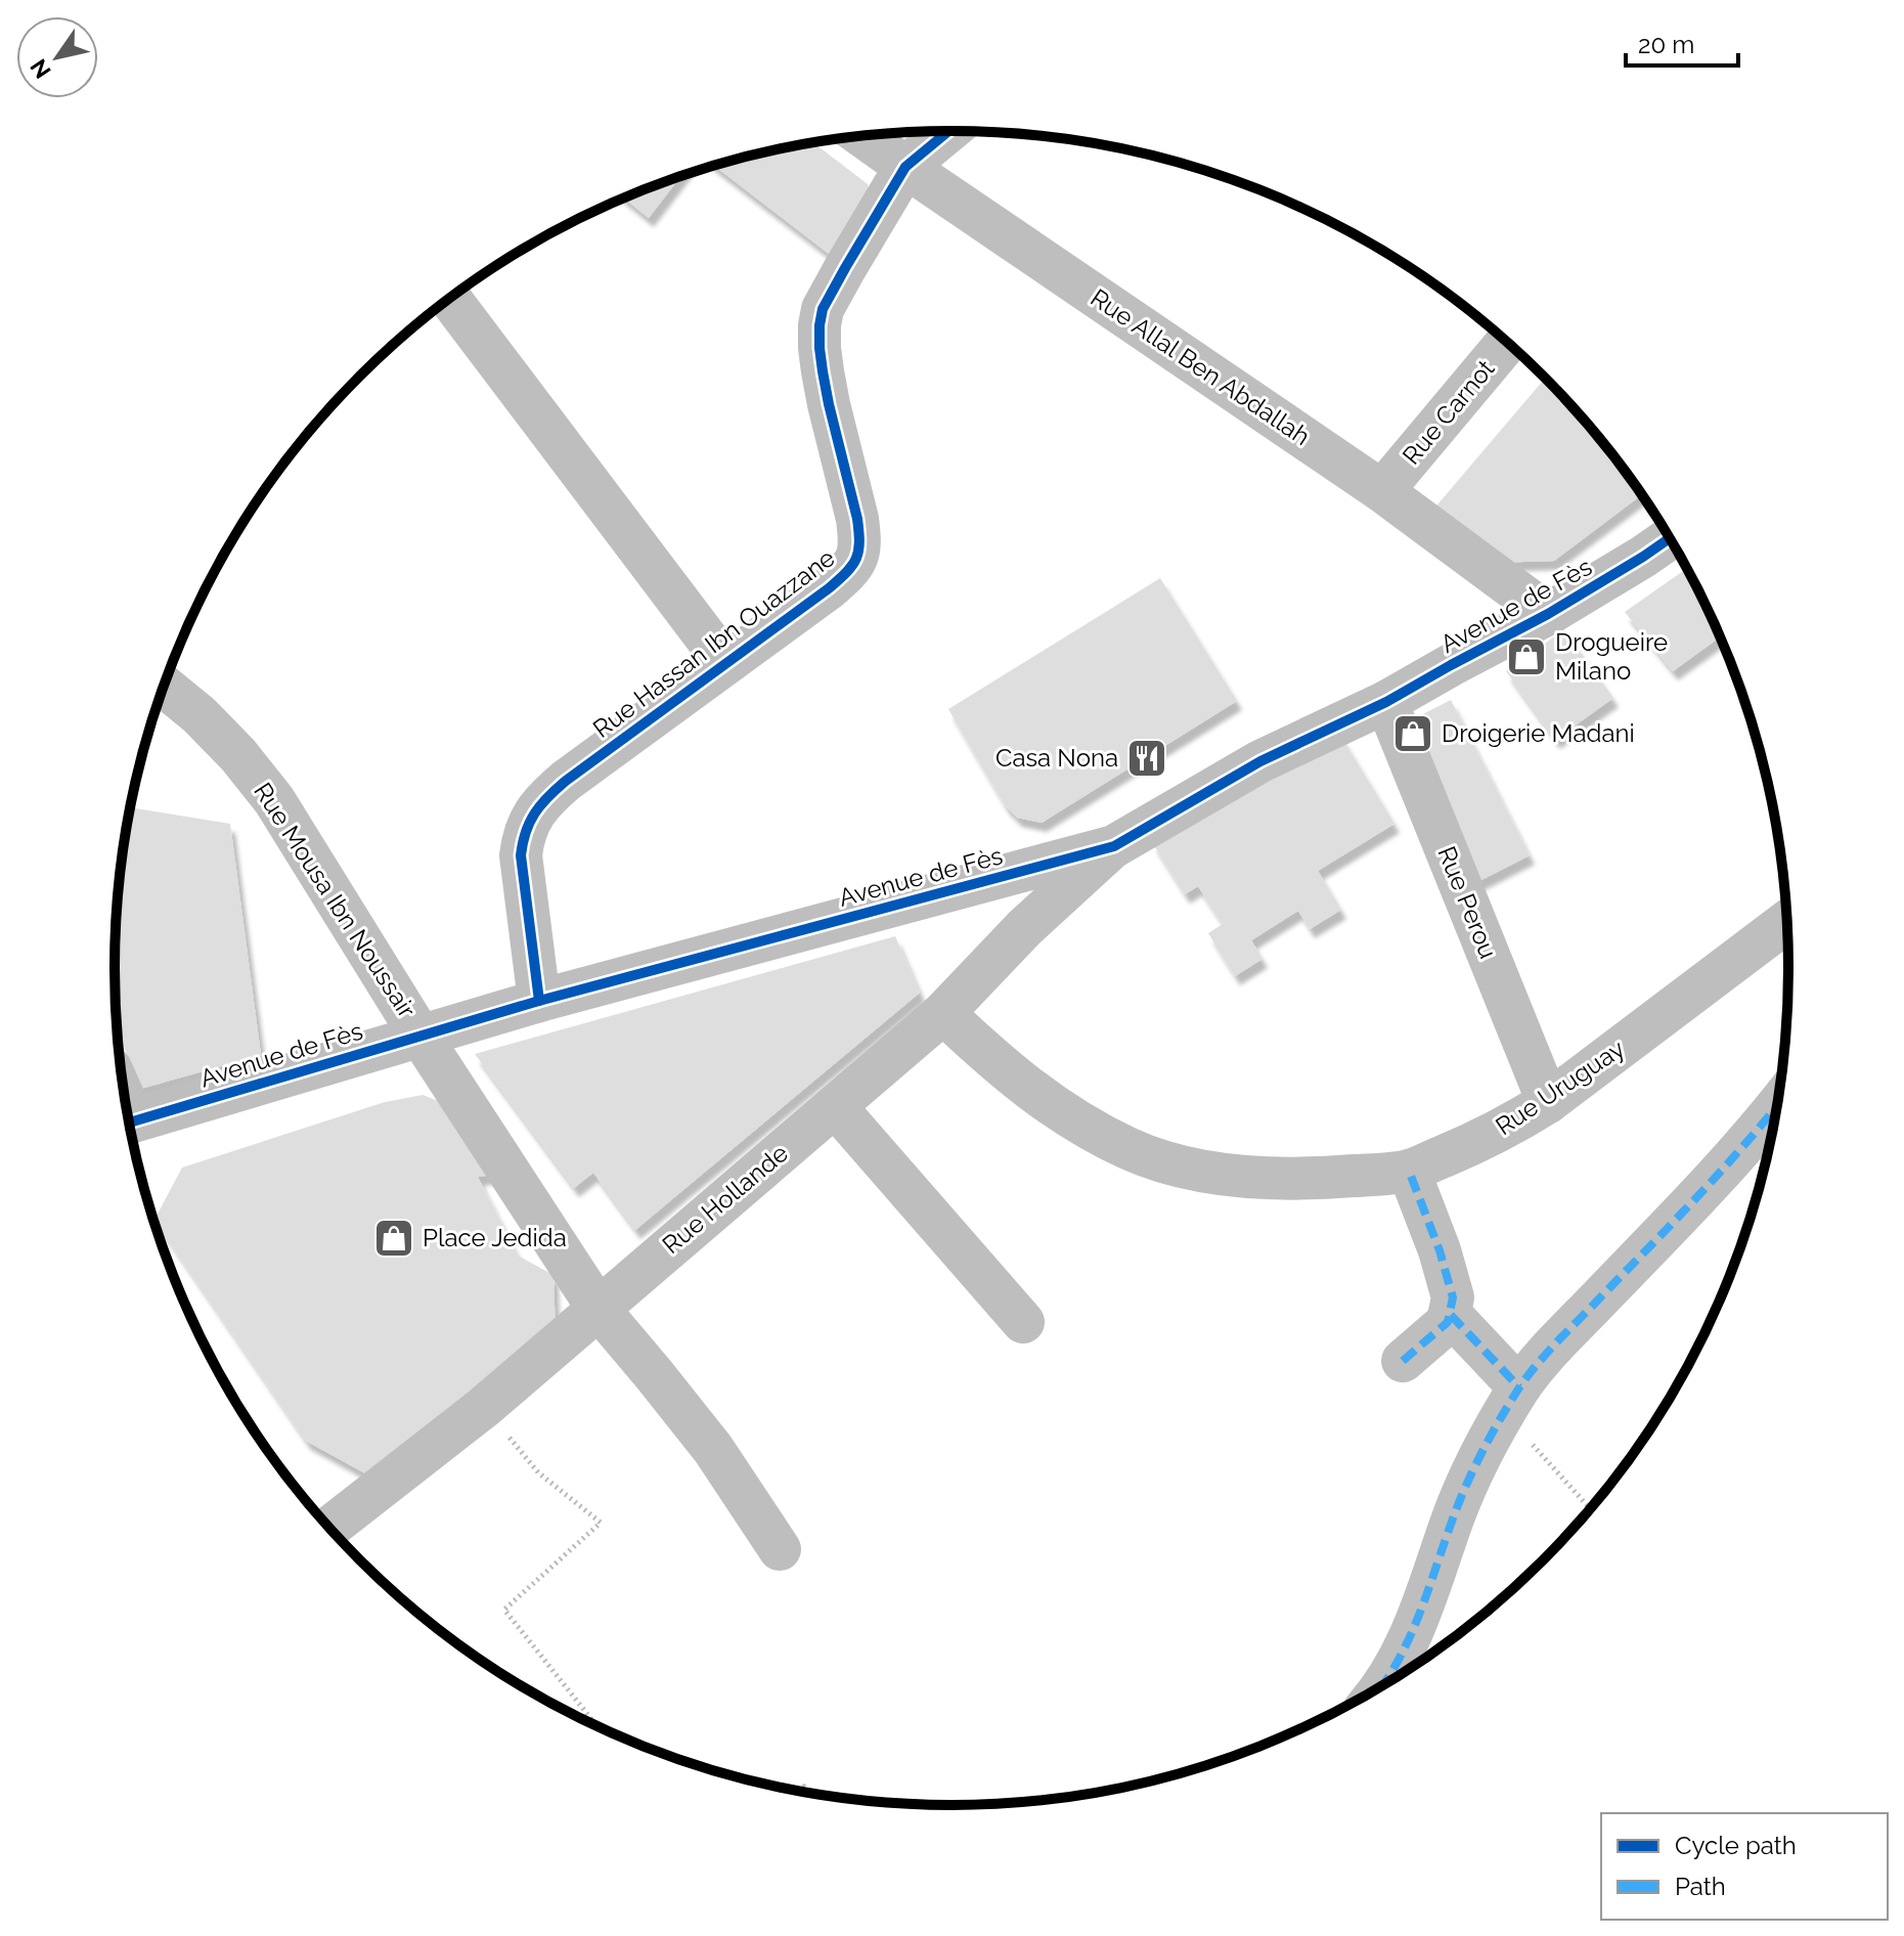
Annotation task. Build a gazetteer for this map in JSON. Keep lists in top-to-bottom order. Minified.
{"streets":{"street":["Rue Allal Ben Abdallah","Rue Carnot","Avenue de Fès","Rue Hassan Ibn Ouazzane","Rue Mousa Ibn Noussair","Rue Perou","Rue Uruguay","Rue Hollande"]},"crossings":[["Rue Allal Ben Abdallah","Rue Carnot"],["Rue Allal Ben Abdallah","Avenue de Fès"],["Rue Allal Ben Abdallah","Rue Hassan Ibn Ouazzane"],["Avenue de Fès","Rue Hassan Ibn Ouazzane"],["Avenue de Fès","Rue Mousa Ibn Noussair"],["Avenue de Fès","Rue Perou"],["Avenue de Fès","Rue Hollande"],["Rue Mousa Ibn Noussair","Rue Hollande"],["Rue Perou","Rue Uruguay"],["Rue Uruguay","Rue Hollande"]],"places":{"shop":["Drogueire Milano","Droigerie Madani","Place Jedida"],"restaurant":["Casa Nona"]},"legend":["Cycle path","Path"],"scale_bar":"20 m","north":"bottom left"}
